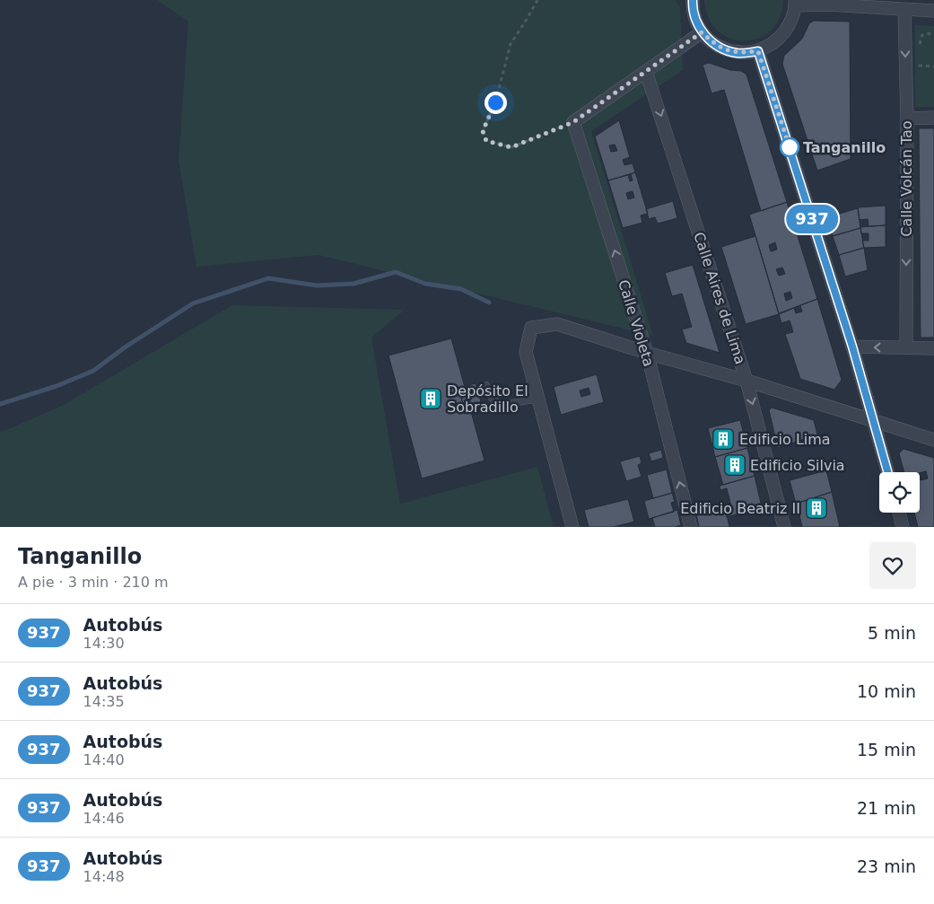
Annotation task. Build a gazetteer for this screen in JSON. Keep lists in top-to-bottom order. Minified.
{"streets":{"street":["Calle Volcán Tao","Calle Aires de Lima","Calle Violeta"]},"one_way":["Calle Aires de Lima","Calle Violeta"],"places":{"other":["Tanganillo"],"building":["Depósito El Sobradillo","Edificio Lima","Edificio Silvia","Edificio Beatriz II"]},"lines":["bus line 937"],"page":{"on_map":"937","heading":["Tanganillo","A pie · 3 min · 210 m"],"list":[{"mark":"937","name":"Autobús","note":"14:30","value":"5 min"},{"mark":"937","name":"Autobús","note":"14:35","value":"10 min"},{"mark":"937","name":"Autobús","note":"14:40","value":"15 min"},{"mark":"937","name":"Autobús","note":"14:46","value":"21 min"},{"mark":"937","name":"Autobús","note":"14:48","value":"23 min"}]}}
